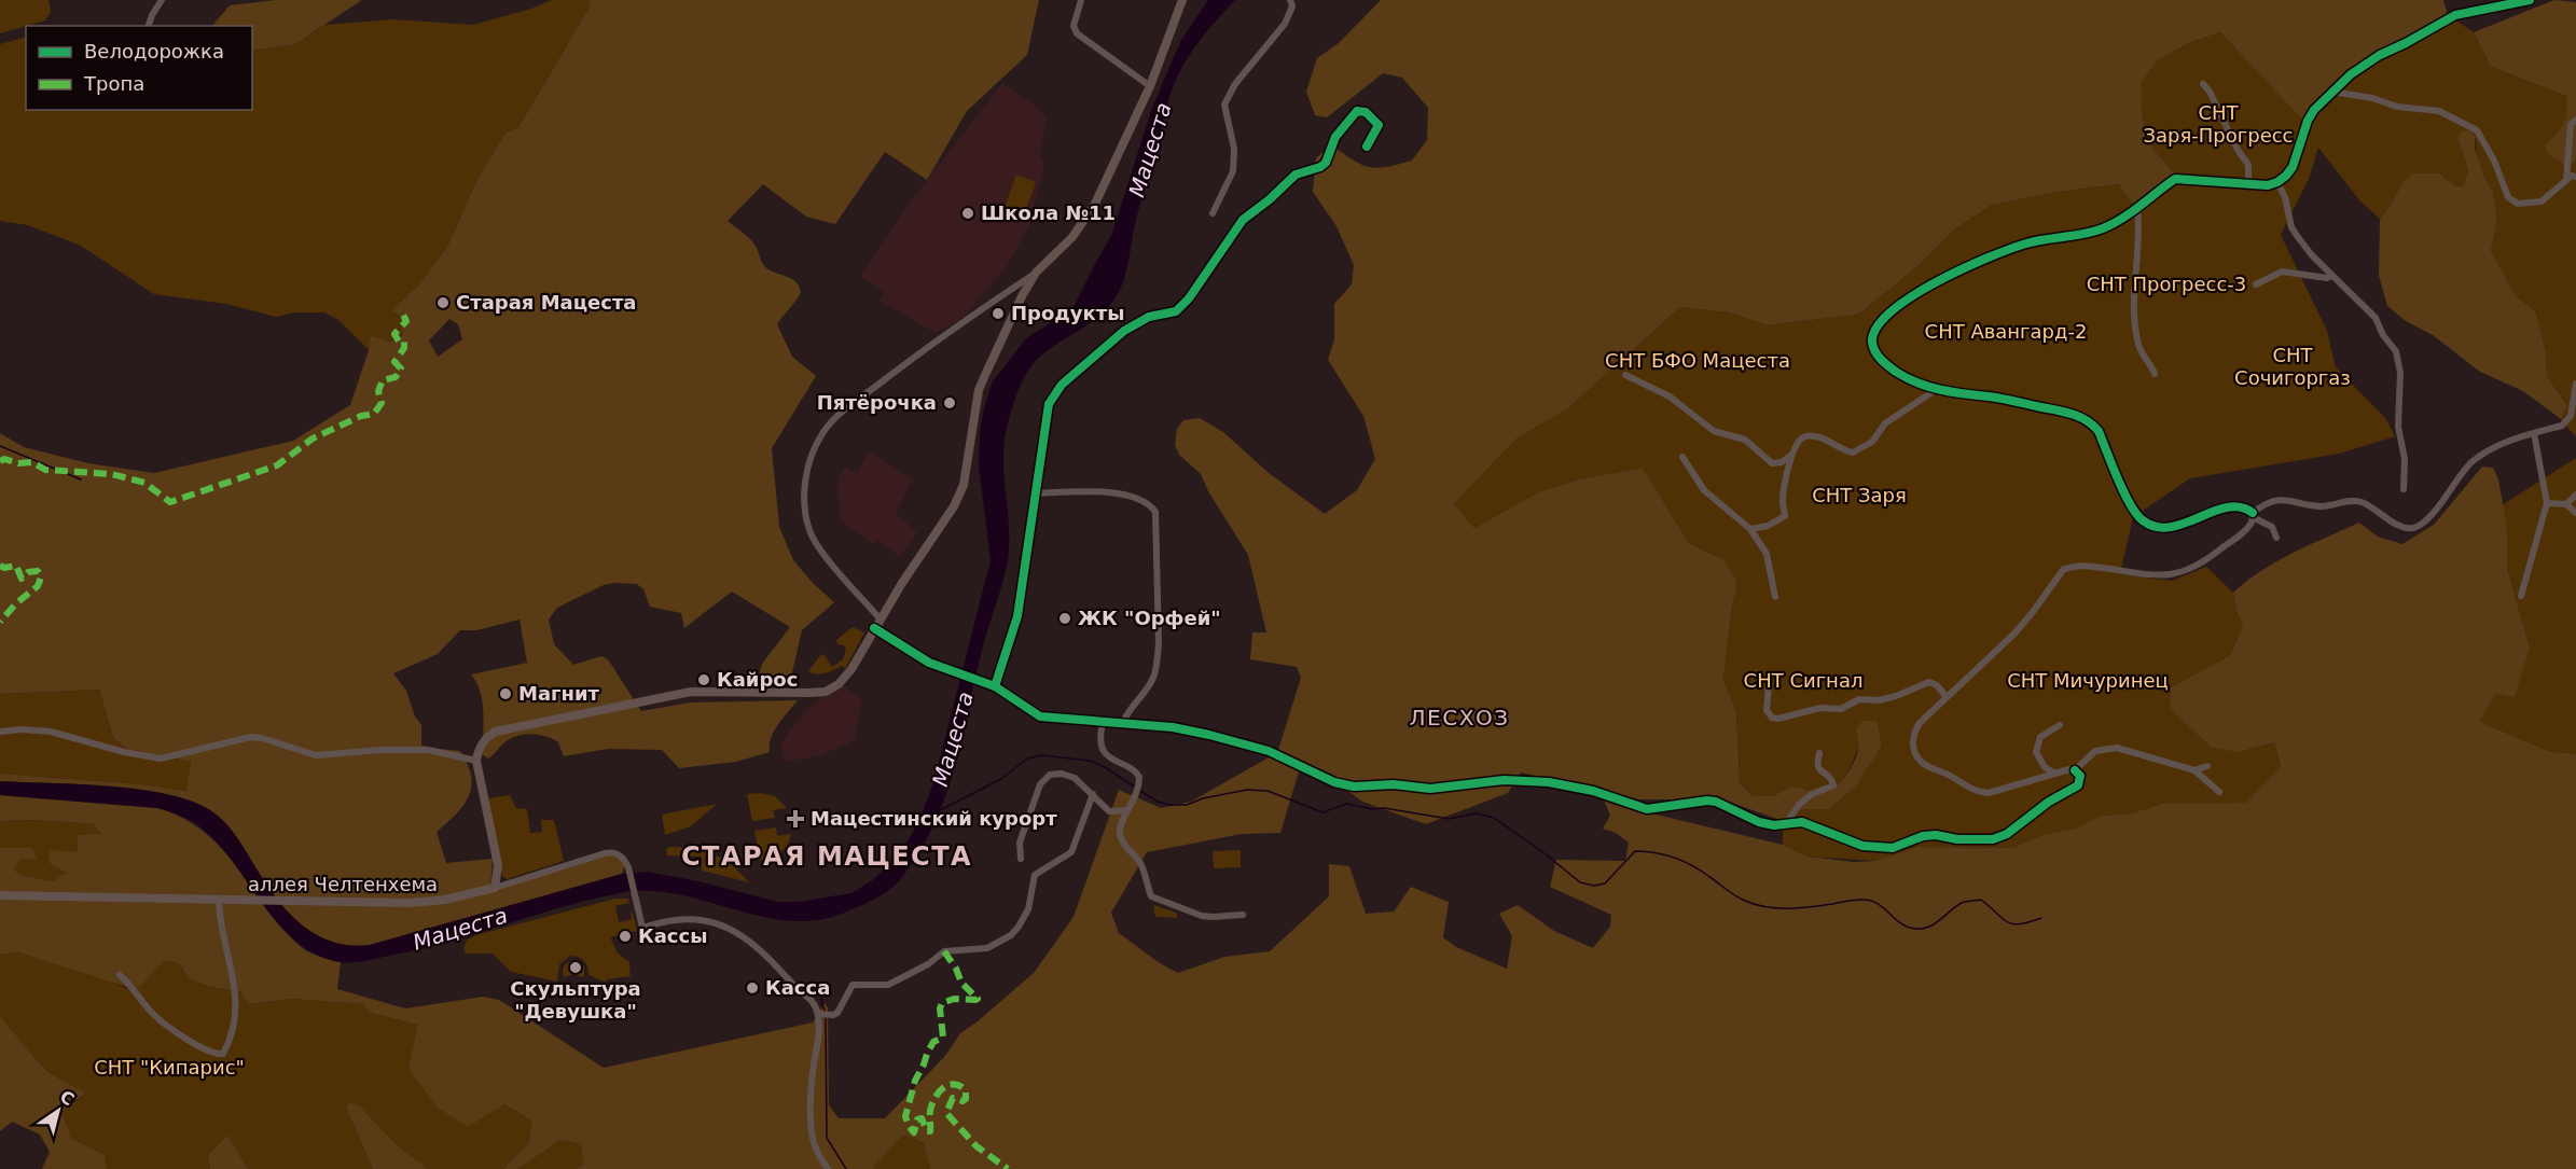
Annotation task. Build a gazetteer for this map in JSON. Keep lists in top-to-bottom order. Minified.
{"streets":{"main road":["аллея Челтенхема"]},"districts":["ЛЕСХОЗ","СТАРАЯ МАЦЕСТА"],"water":["Мацеста"],"parks":["СНТ Заря-Прогресс","СНТ Прогресс-3","СНТ Авангард-2","СНТ Сочигоргаз","СНТ БФО Мацеста","СНТ Заря","СНТ Сигнал","СНТ Мичуринец","СНТ \"Кипарис\""],"places":{"other":["Школа №11","Старая Мацеста","Продукты","Пятёрочка","ЖК \"Орфей\"","Кайрос","Магнит","Кассы","Скульптура \"Девушка\"","Касса"],"health":["Мацестинский курорт"]},"legend":["Велодорожка","Тропа"],"north":"top right"}
